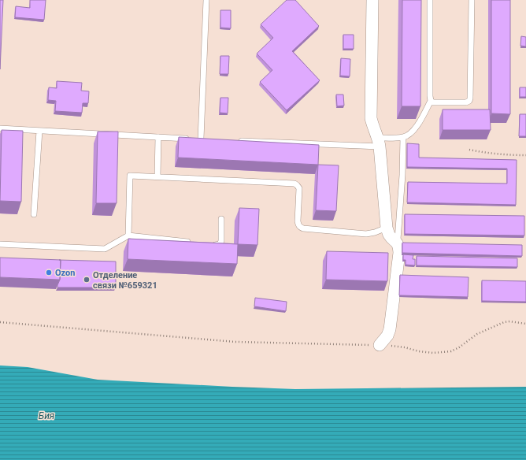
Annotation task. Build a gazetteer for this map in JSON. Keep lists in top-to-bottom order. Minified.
{"water":["Бия"],"places":["Ozon","Отделение связи №659321"]}
